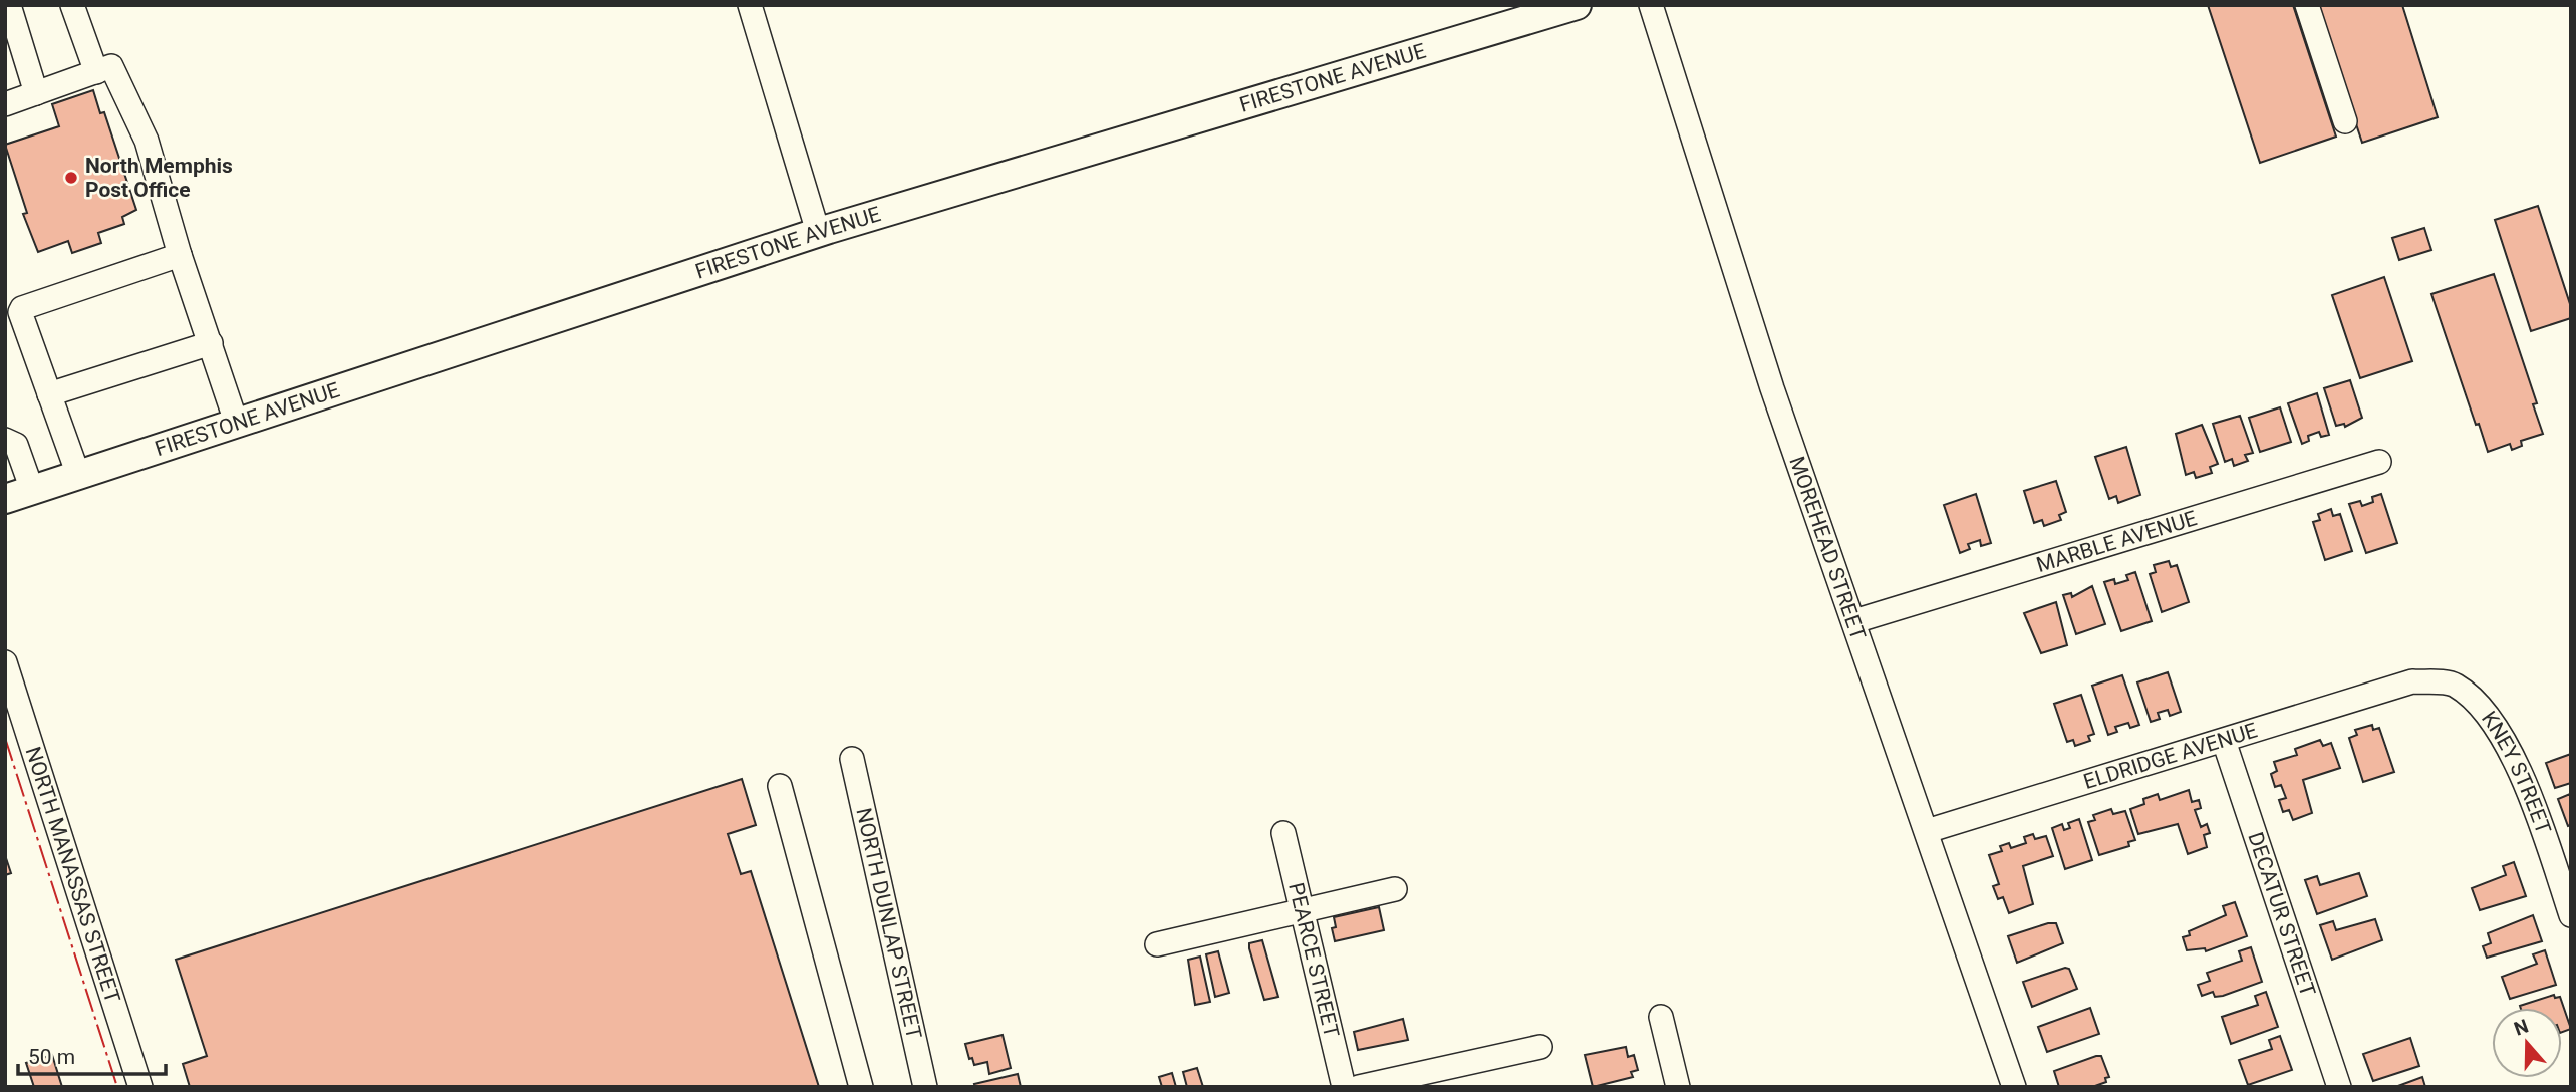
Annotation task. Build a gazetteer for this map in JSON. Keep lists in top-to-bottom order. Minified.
{"streets":{"main road":["FIRESTONE AVENUE"],"street":["MARBLE AVENUE","MOREHEAD STREET","ELDRIDGE AVENUE","KNEY STREET","NORTH MANASSAS STREET","DECATUR STREET","NORTH DUNLAP STREET","PEARCE STREET"]},"crossings":[["MARBLE AVENUE","MOREHEAD STREET"],["MOREHEAD STREET","ELDRIDGE AVENUE"],["ELDRIDGE AVENUE","KNEY STREET"],["ELDRIDGE AVENUE","DECATUR STREET"]],"places":["North Memphis Post Office"],"scale_bar":"50 m","north":"top"}
